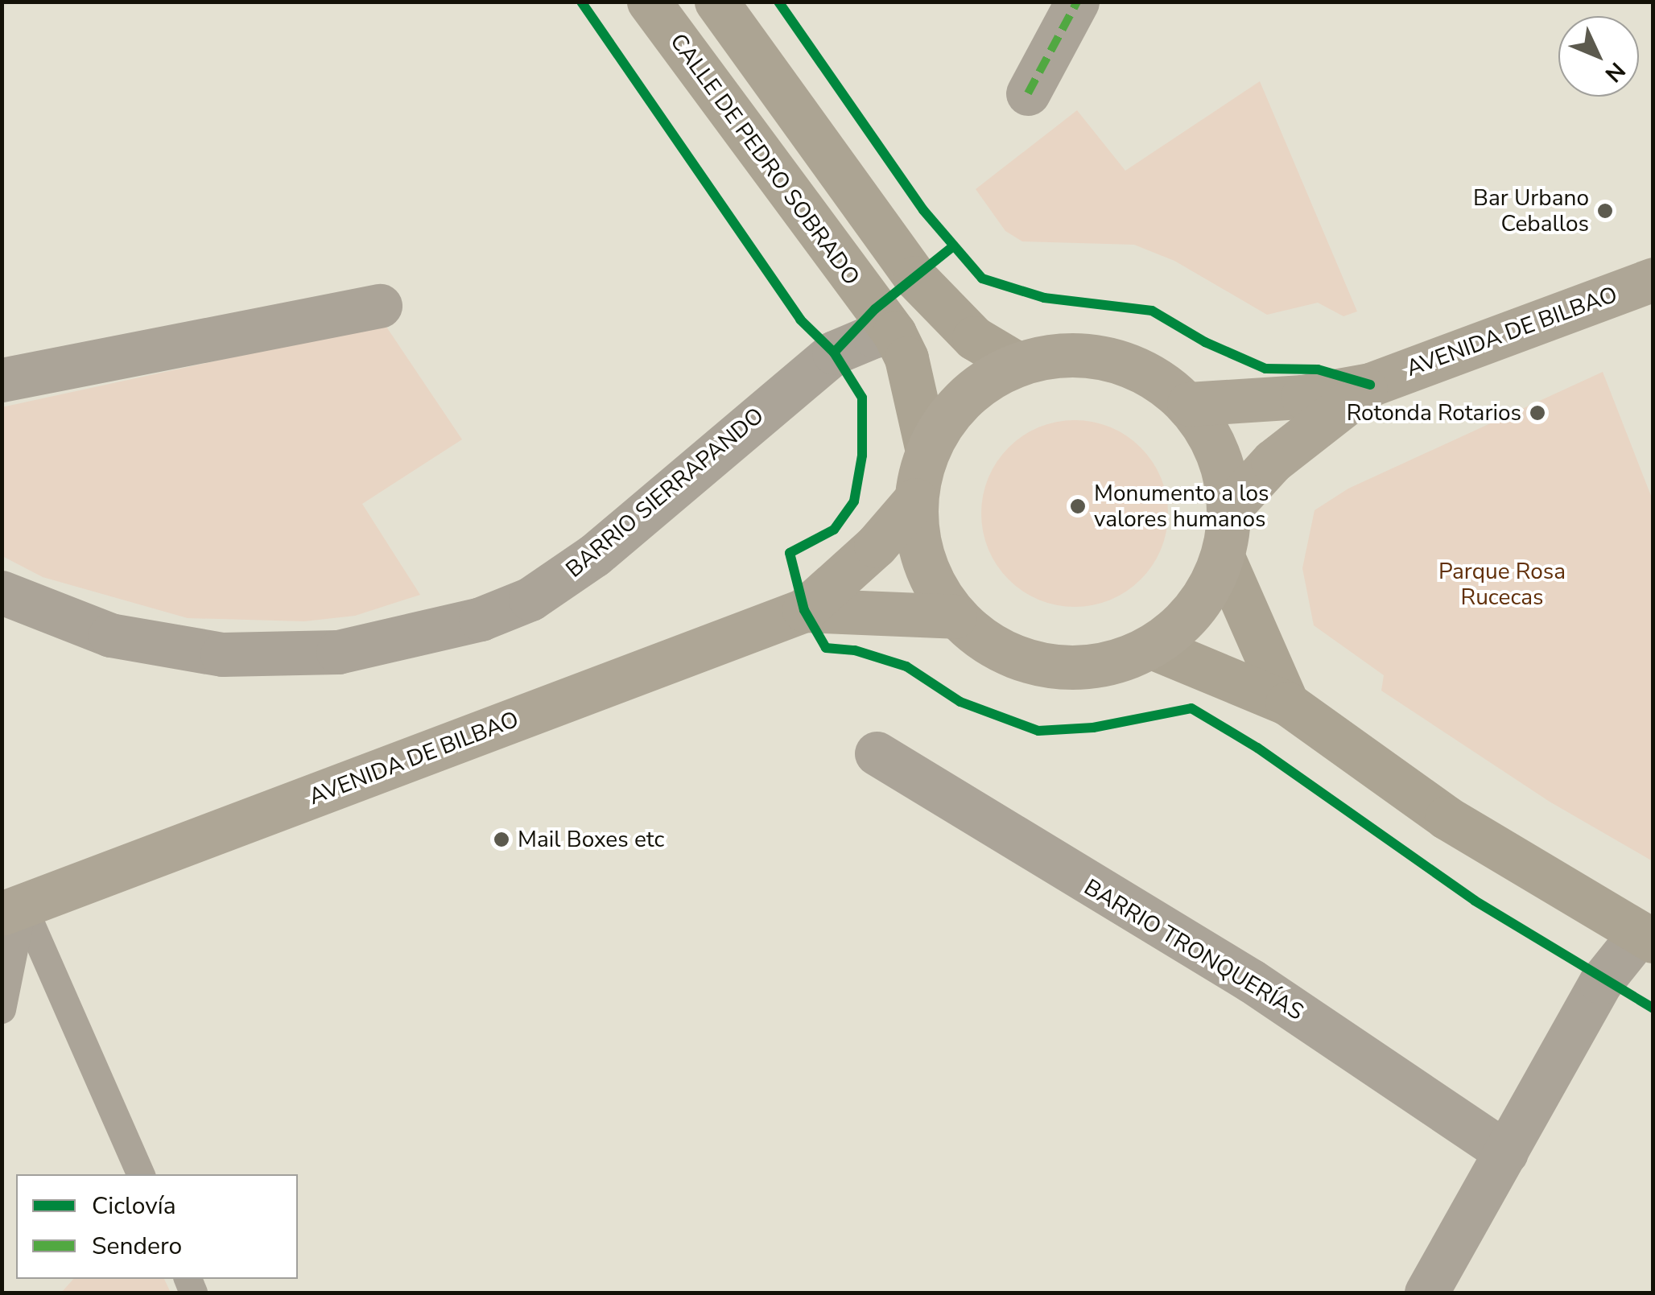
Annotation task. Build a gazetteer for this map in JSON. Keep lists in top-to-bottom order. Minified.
{"streets":{"highway":["AVENIDA DE BILBAO"],"main road":["CALLE DE PEDRO SOBRADO"],"street":["BARRIO SIERRAPANDO","BARRIO TRONQUERÍAS"]},"crossings":[["CALLE DE PEDRO SOBRADO","BARRIO SIERRAPANDO"]],"parks":["Parque Rosa Rucecas"],"places":["Bar Urbano Ceballos","Rotonda Rotarios","Monumento a los valores humanos","Mail Boxes etc"],"legend":["Ciclovía","Sendero"],"north":"bottom right"}
